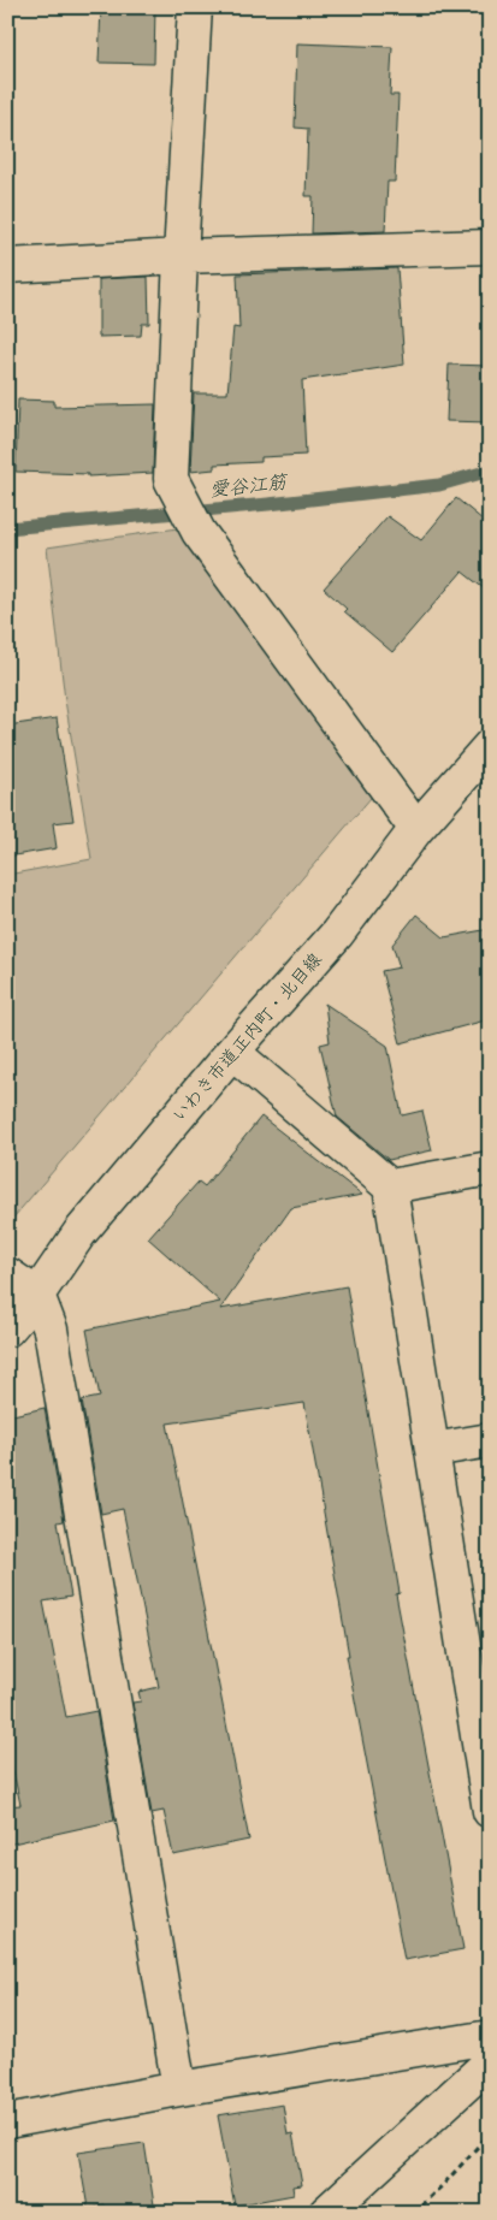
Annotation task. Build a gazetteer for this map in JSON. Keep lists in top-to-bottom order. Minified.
{"streets":{"street":["いわき市道正内町・北目線"]},"water":["愛谷江筋"]}
